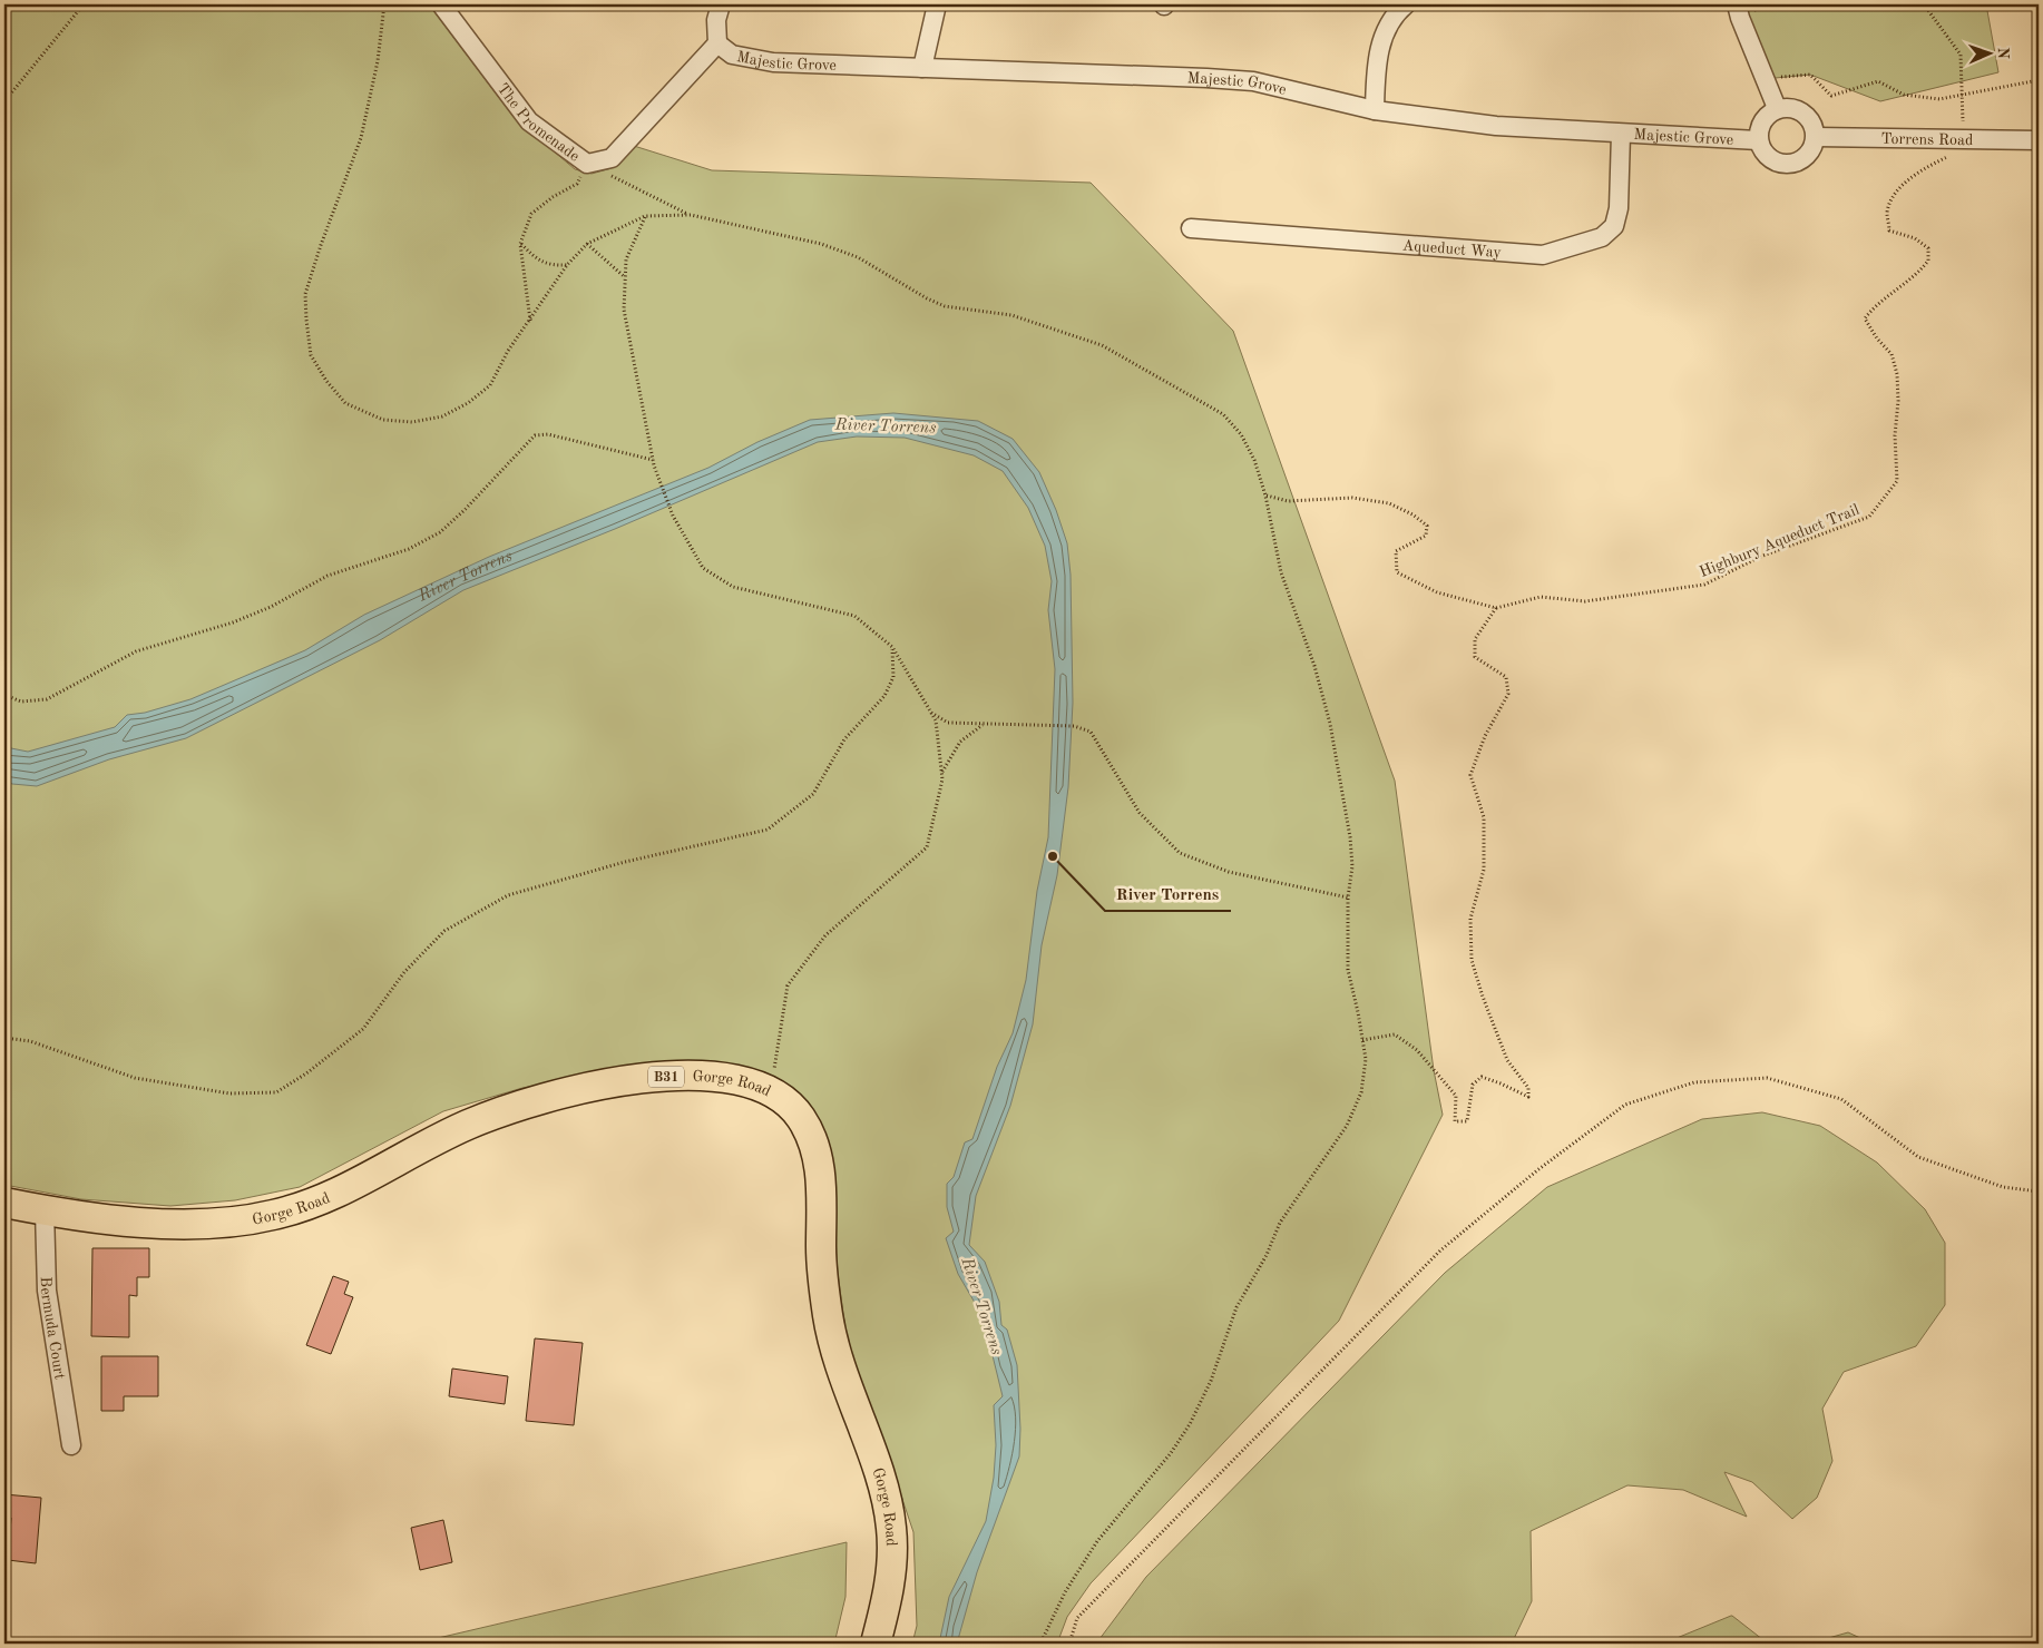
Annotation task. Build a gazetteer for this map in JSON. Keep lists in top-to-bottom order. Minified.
{"streets":{"main road":["B31","Gorge Road"],"street":["Majestic Grove","The Promenade","Torrens Road","Aqueduct Way","Bermuda Court"],"path":["Highbury Aqueduct Trail"]},"crossings":[["Majestic Grove","The Promenade"],["Majestic Grove","Torrens Road"],["Majestic Grove","Aqueduct Way"],["Torrens Road","Highbury Aqueduct Trail"],["Gorge Road","Bermuda Court"]],"water":["River Torrens"],"places":["River Torrens"],"north":"right"}
